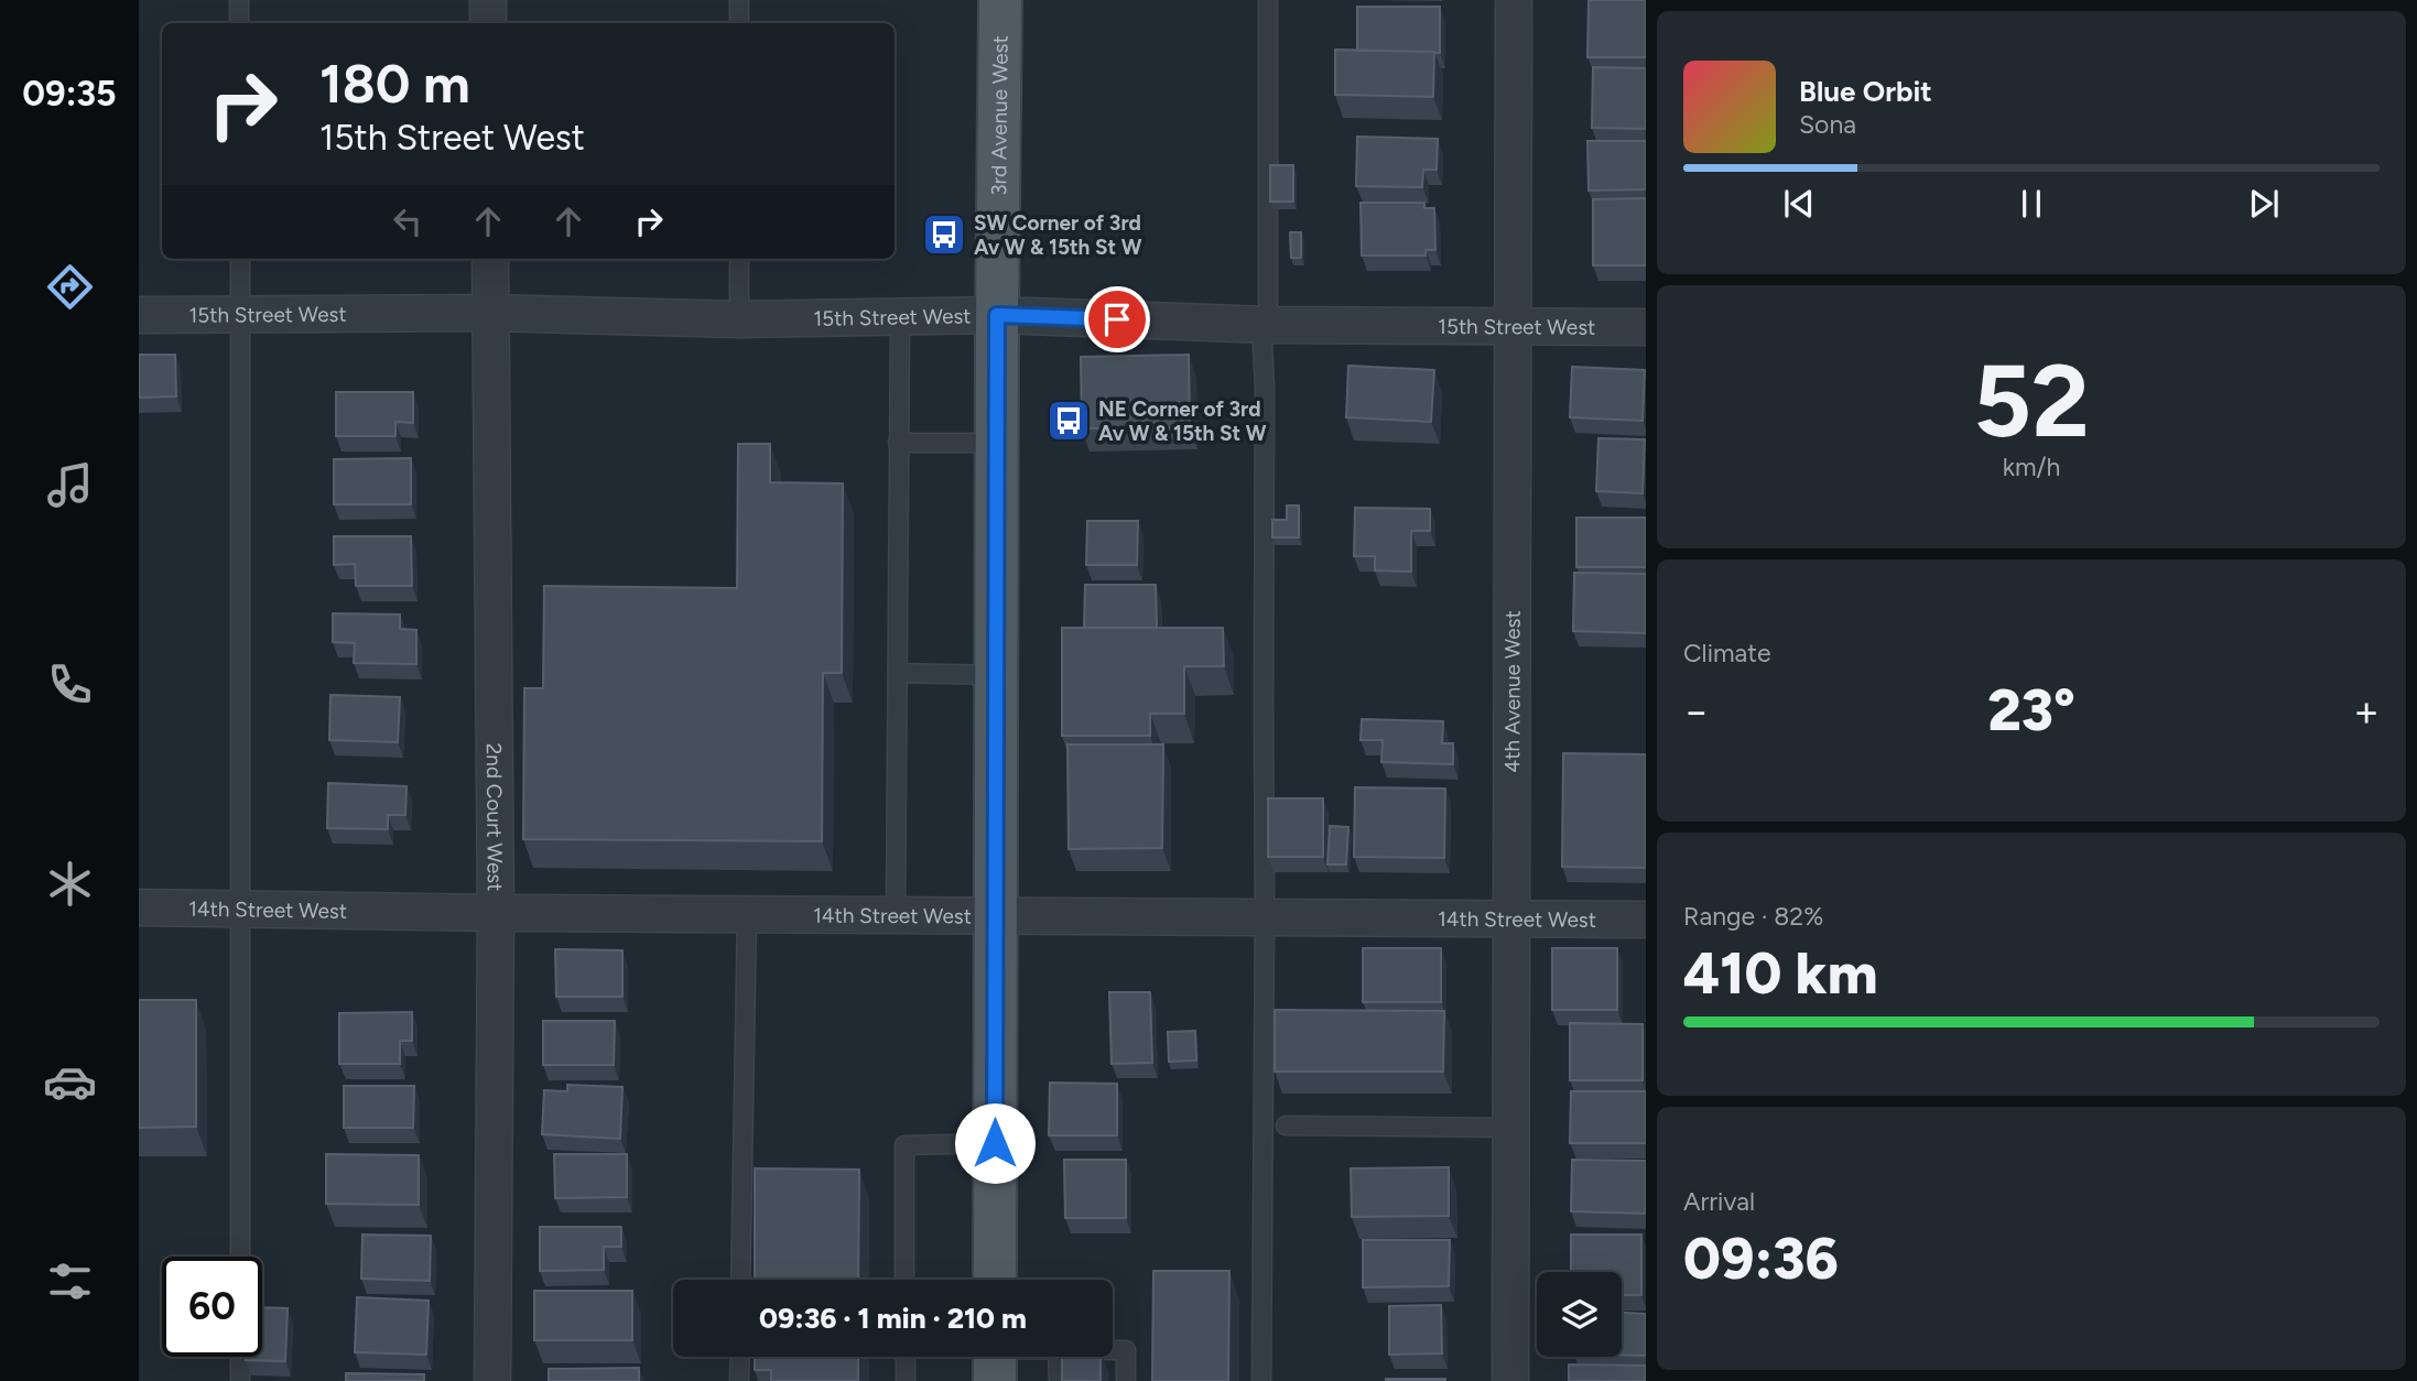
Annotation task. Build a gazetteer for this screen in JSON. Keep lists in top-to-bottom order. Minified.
{"streets":{"main road":["3rd Avenue West"],"street":["15th Street West","4th Avenue West","2nd Court West","14th Street West"]},"crossings":[["3rd Avenue West","15th Street West"],["3rd Avenue West","14th Street West"],["15th Street West","4th Avenue West"],["15th Street West","2nd Court West"],["4th Avenue West","14th Street West"],["2nd Court West","14th Street West"]],"places":{"bus stop":["SW Corner of 3rd Av W & 15th St W","NE Corner of 3rd Av W & 15th St W"]},"page":{"tabs":"09:35","turn":["180 m","15th Street West"],"song":["Blue Orbit","Sona"],"tile":[["52","km/h"],"Climate",["Range · 82%","410 km"],["Arrival","09:36"]],"heat":["−","23°","+"],"limit":"60","trip":"09:36 · 1 min · 210 m"}}
